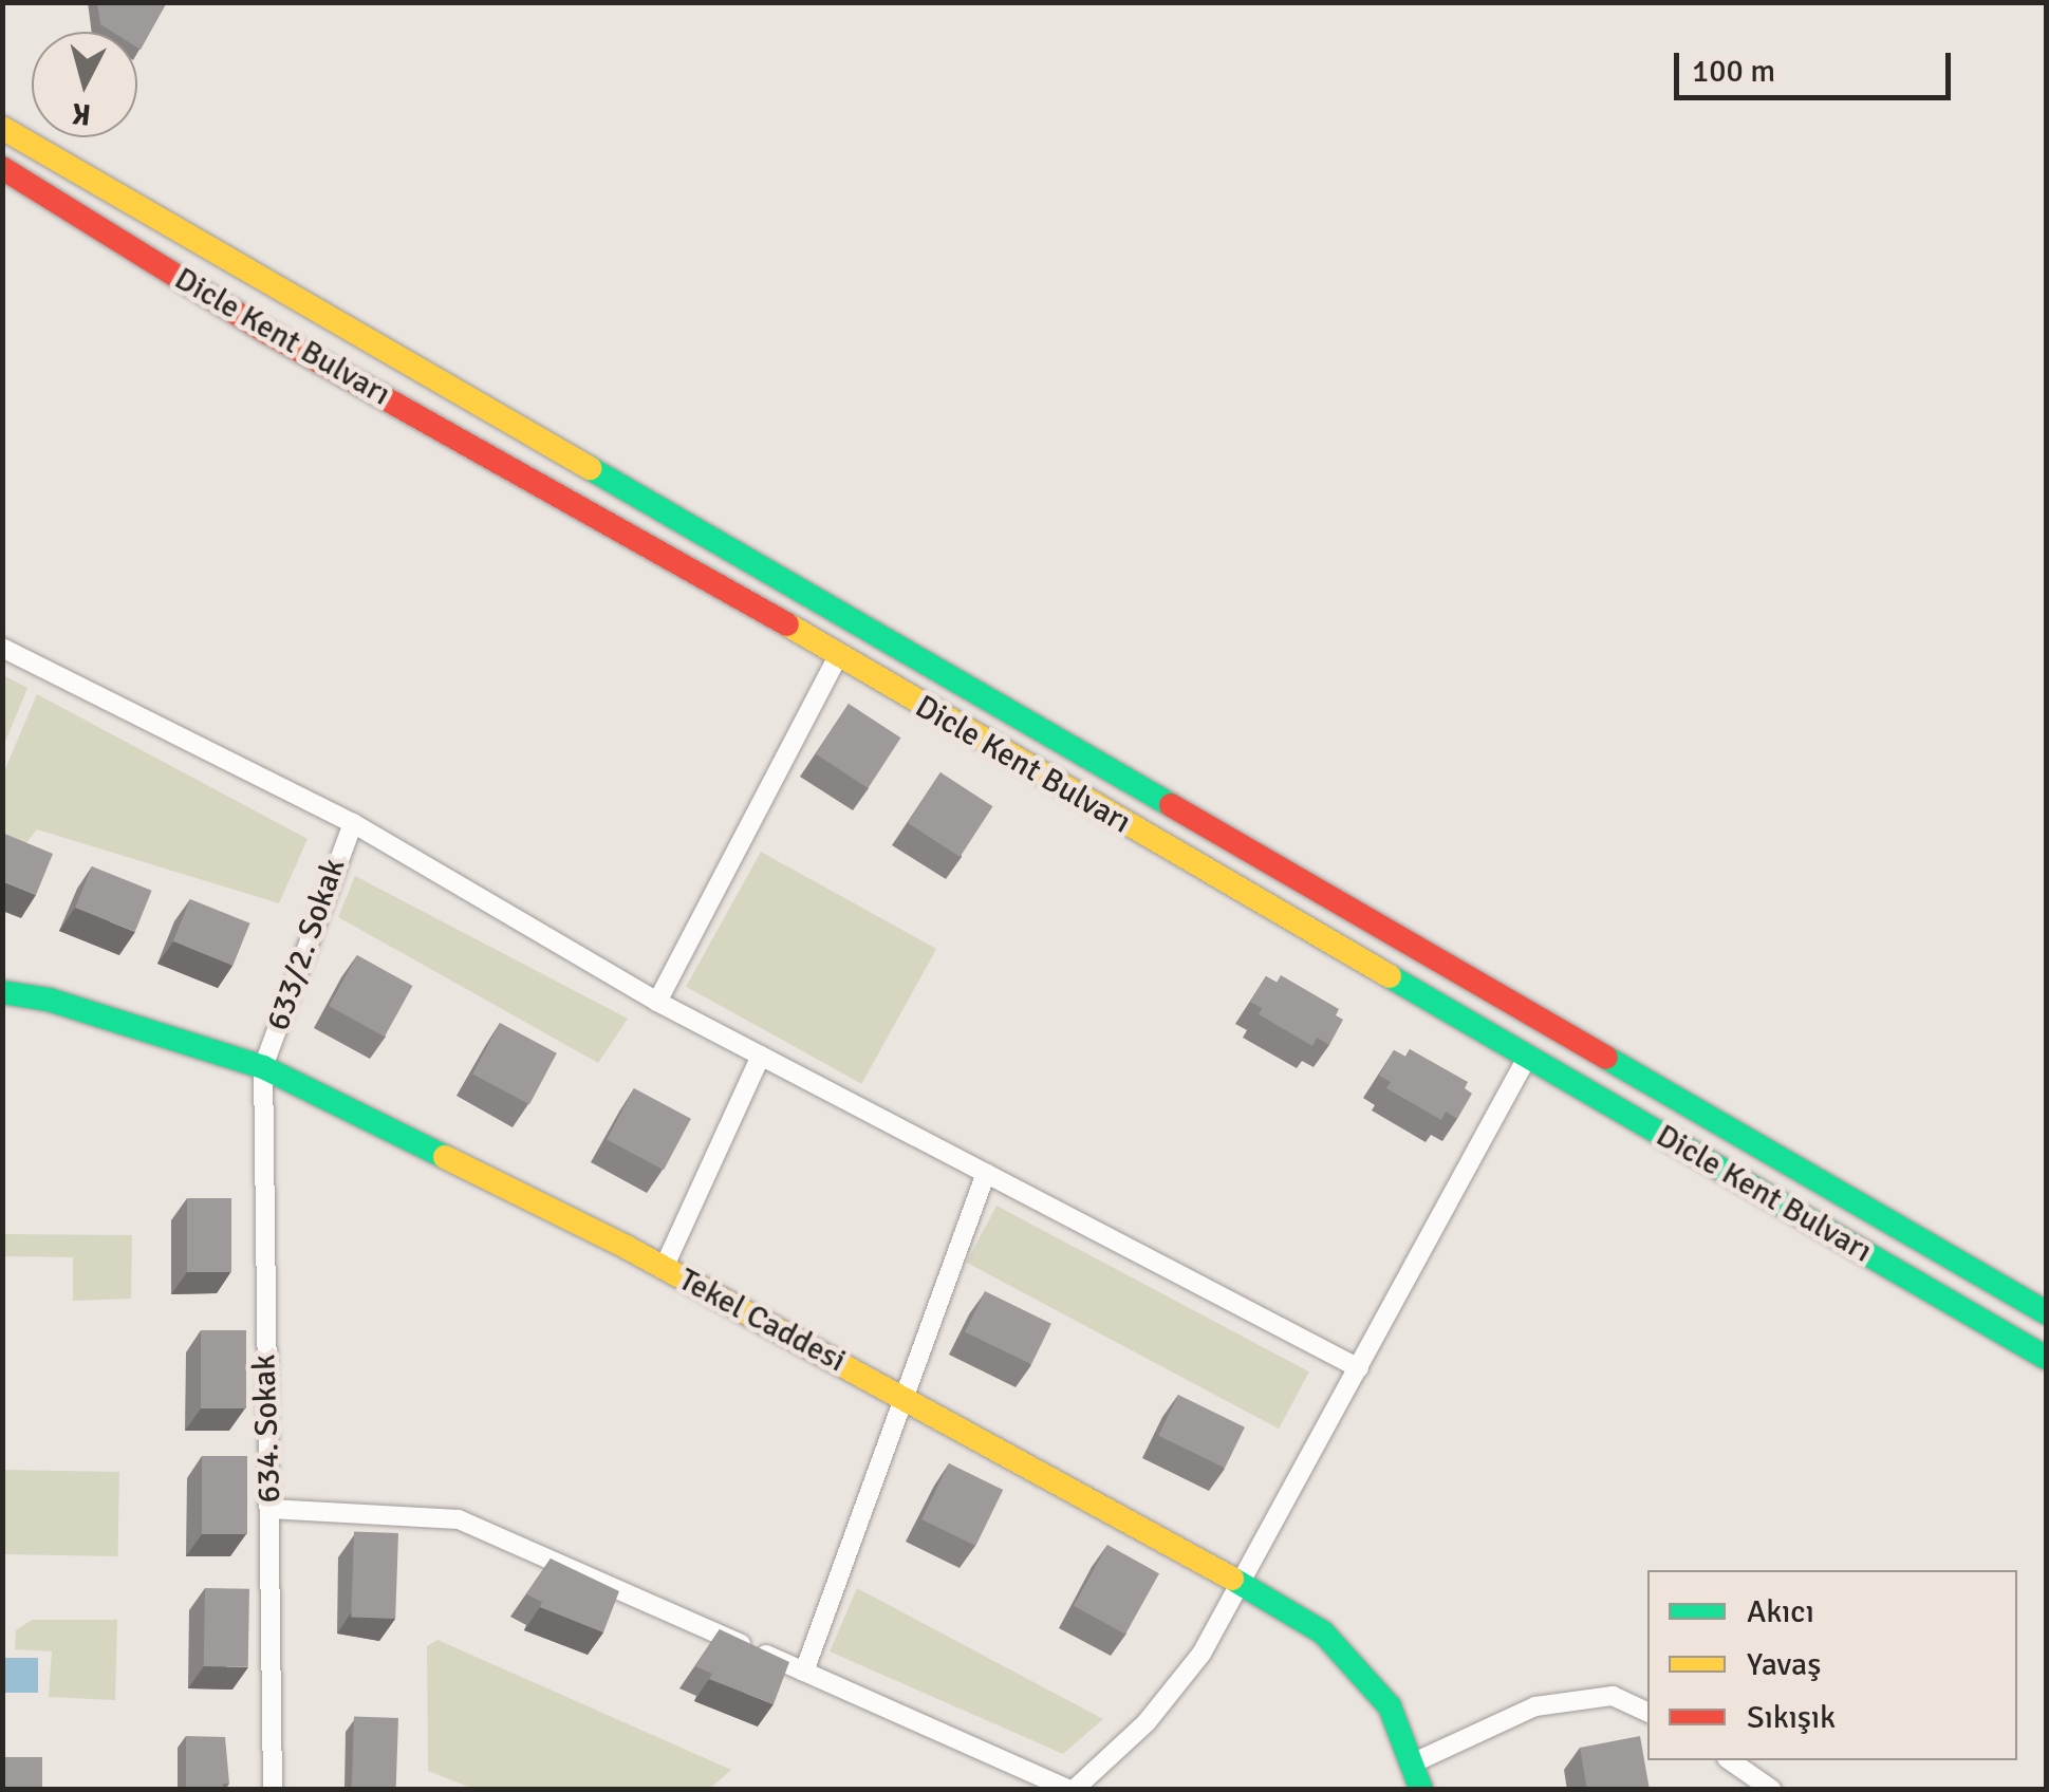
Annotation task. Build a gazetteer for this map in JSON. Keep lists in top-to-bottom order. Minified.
{"streets":{"main road":["Dicle Kent Bulvarı","Tekel Caddesi"],"street":["633/2. Sokak","634. Sokak"]},"crossings":[["633/2. Sokak","Tekel Caddesi"],["633/2. Sokak","634. Sokak"],["Tekel Caddesi","634. Sokak"]],"legend":["Akıcı","Yavaş","Sıkışık"],"scale_bar":"100 m","north":"bottom"}
